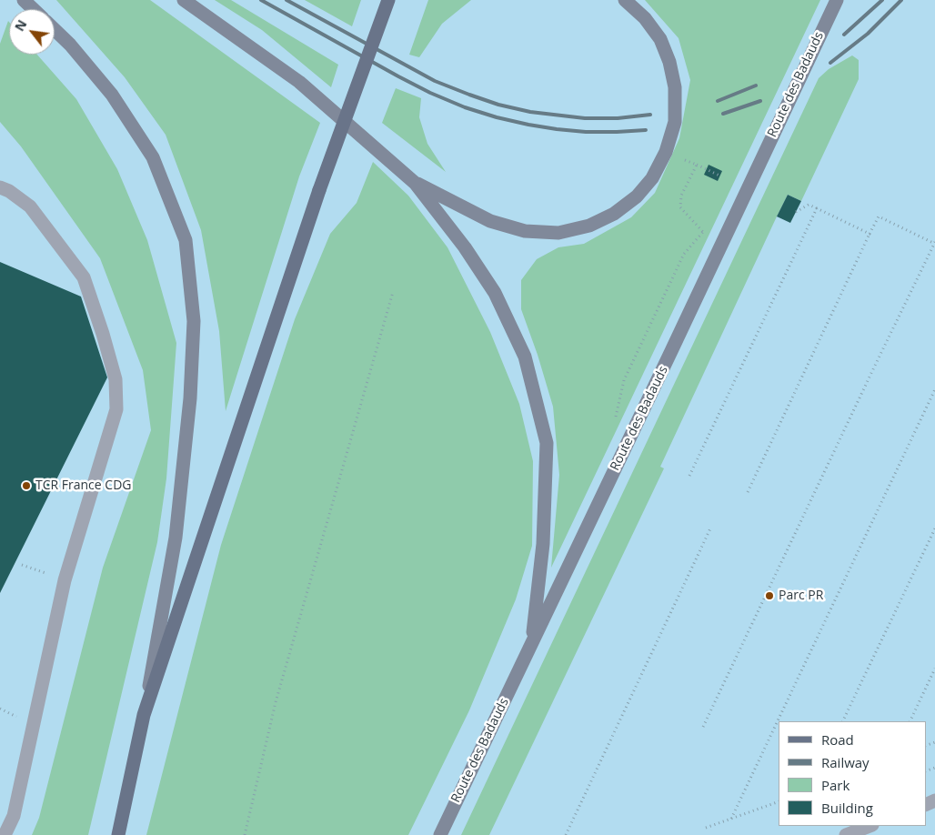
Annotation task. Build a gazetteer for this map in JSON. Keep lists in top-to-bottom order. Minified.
{"streets":{"main road":["Route des Badauds"]},"places":["TCR France CDG","Parc PR"],"legend":["Road","Railway","Park","Building"],"north":"top left"}
